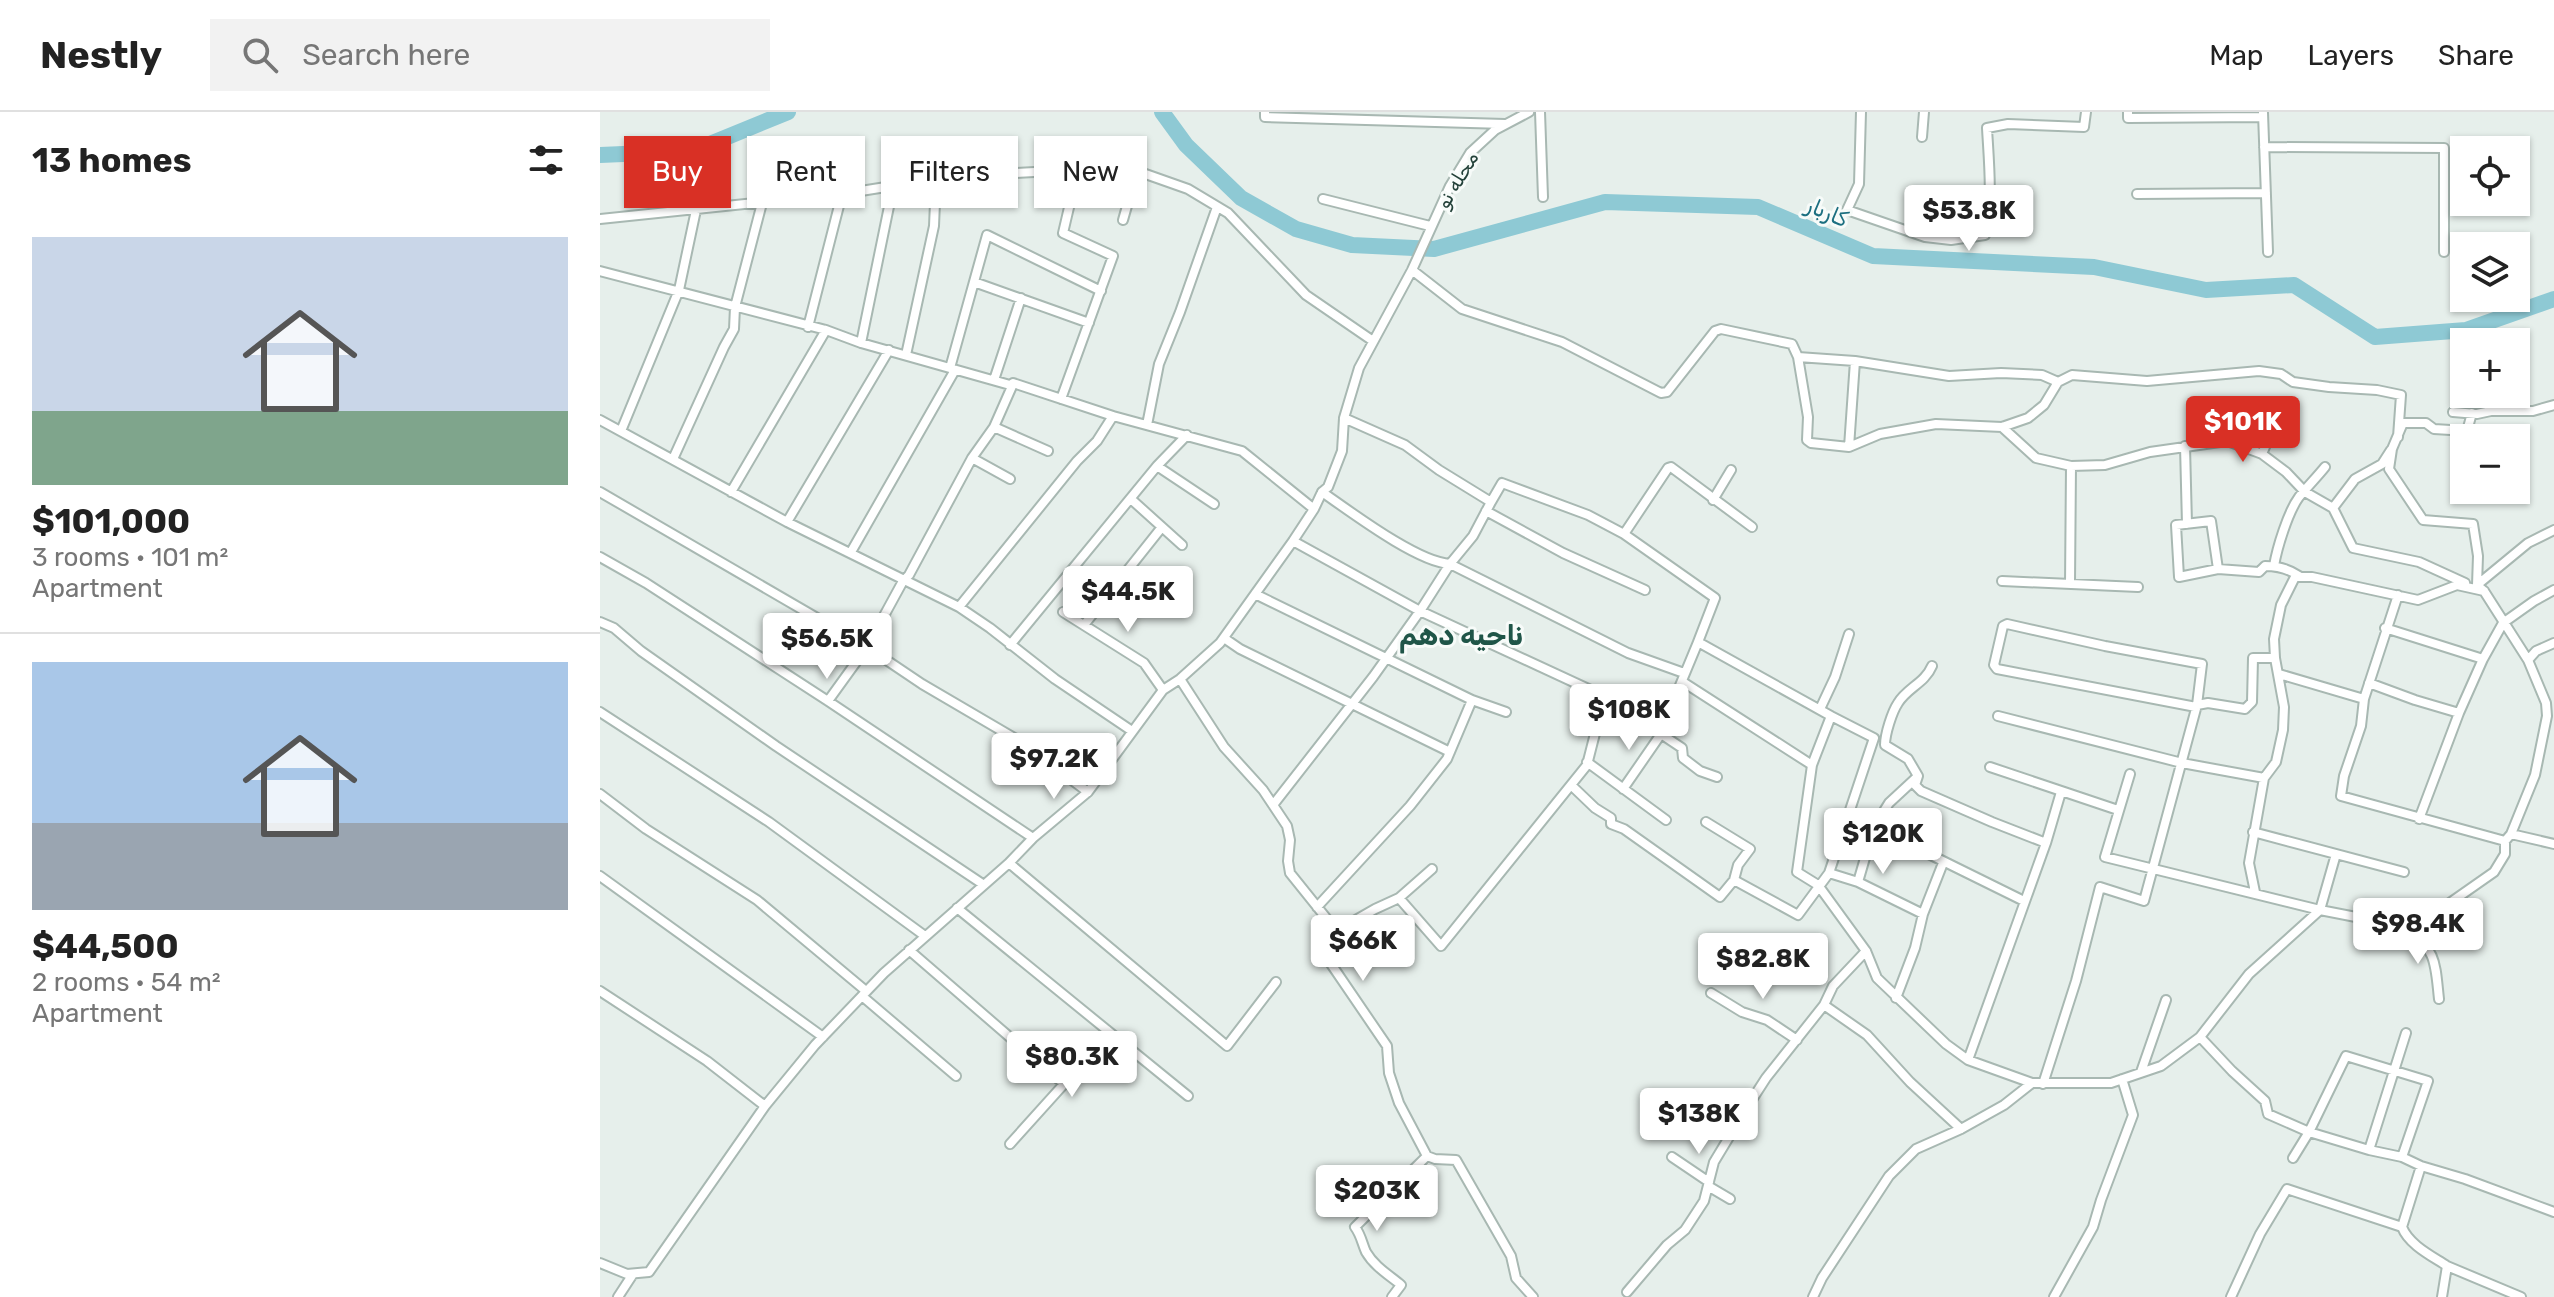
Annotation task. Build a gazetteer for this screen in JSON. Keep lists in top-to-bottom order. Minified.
{"streets":{"street":["محله نو"]},"districts":["ناحیه دهم"],"water":["کاربار"],"page":{"header":"Nestly","search":"Search here","nav":["Map","Layers","Share"],"heading":"13 homes","map_buttons":["+","−"],"chip":["Buy","Rent","Filters","New"],"price":["$53.8K","$101K","$44.5K","$56.5K","$108K","$97.2K","$120K","$98.4K","$66K","$82.8K","$80.3K","$138K","$203K"],"list":[{"name":"$101,000","note":"3 rooms · 101 m² · Apartment"},{"name":"$44,500","note":"2 rooms · 54 m² · Apartment"}]}}
